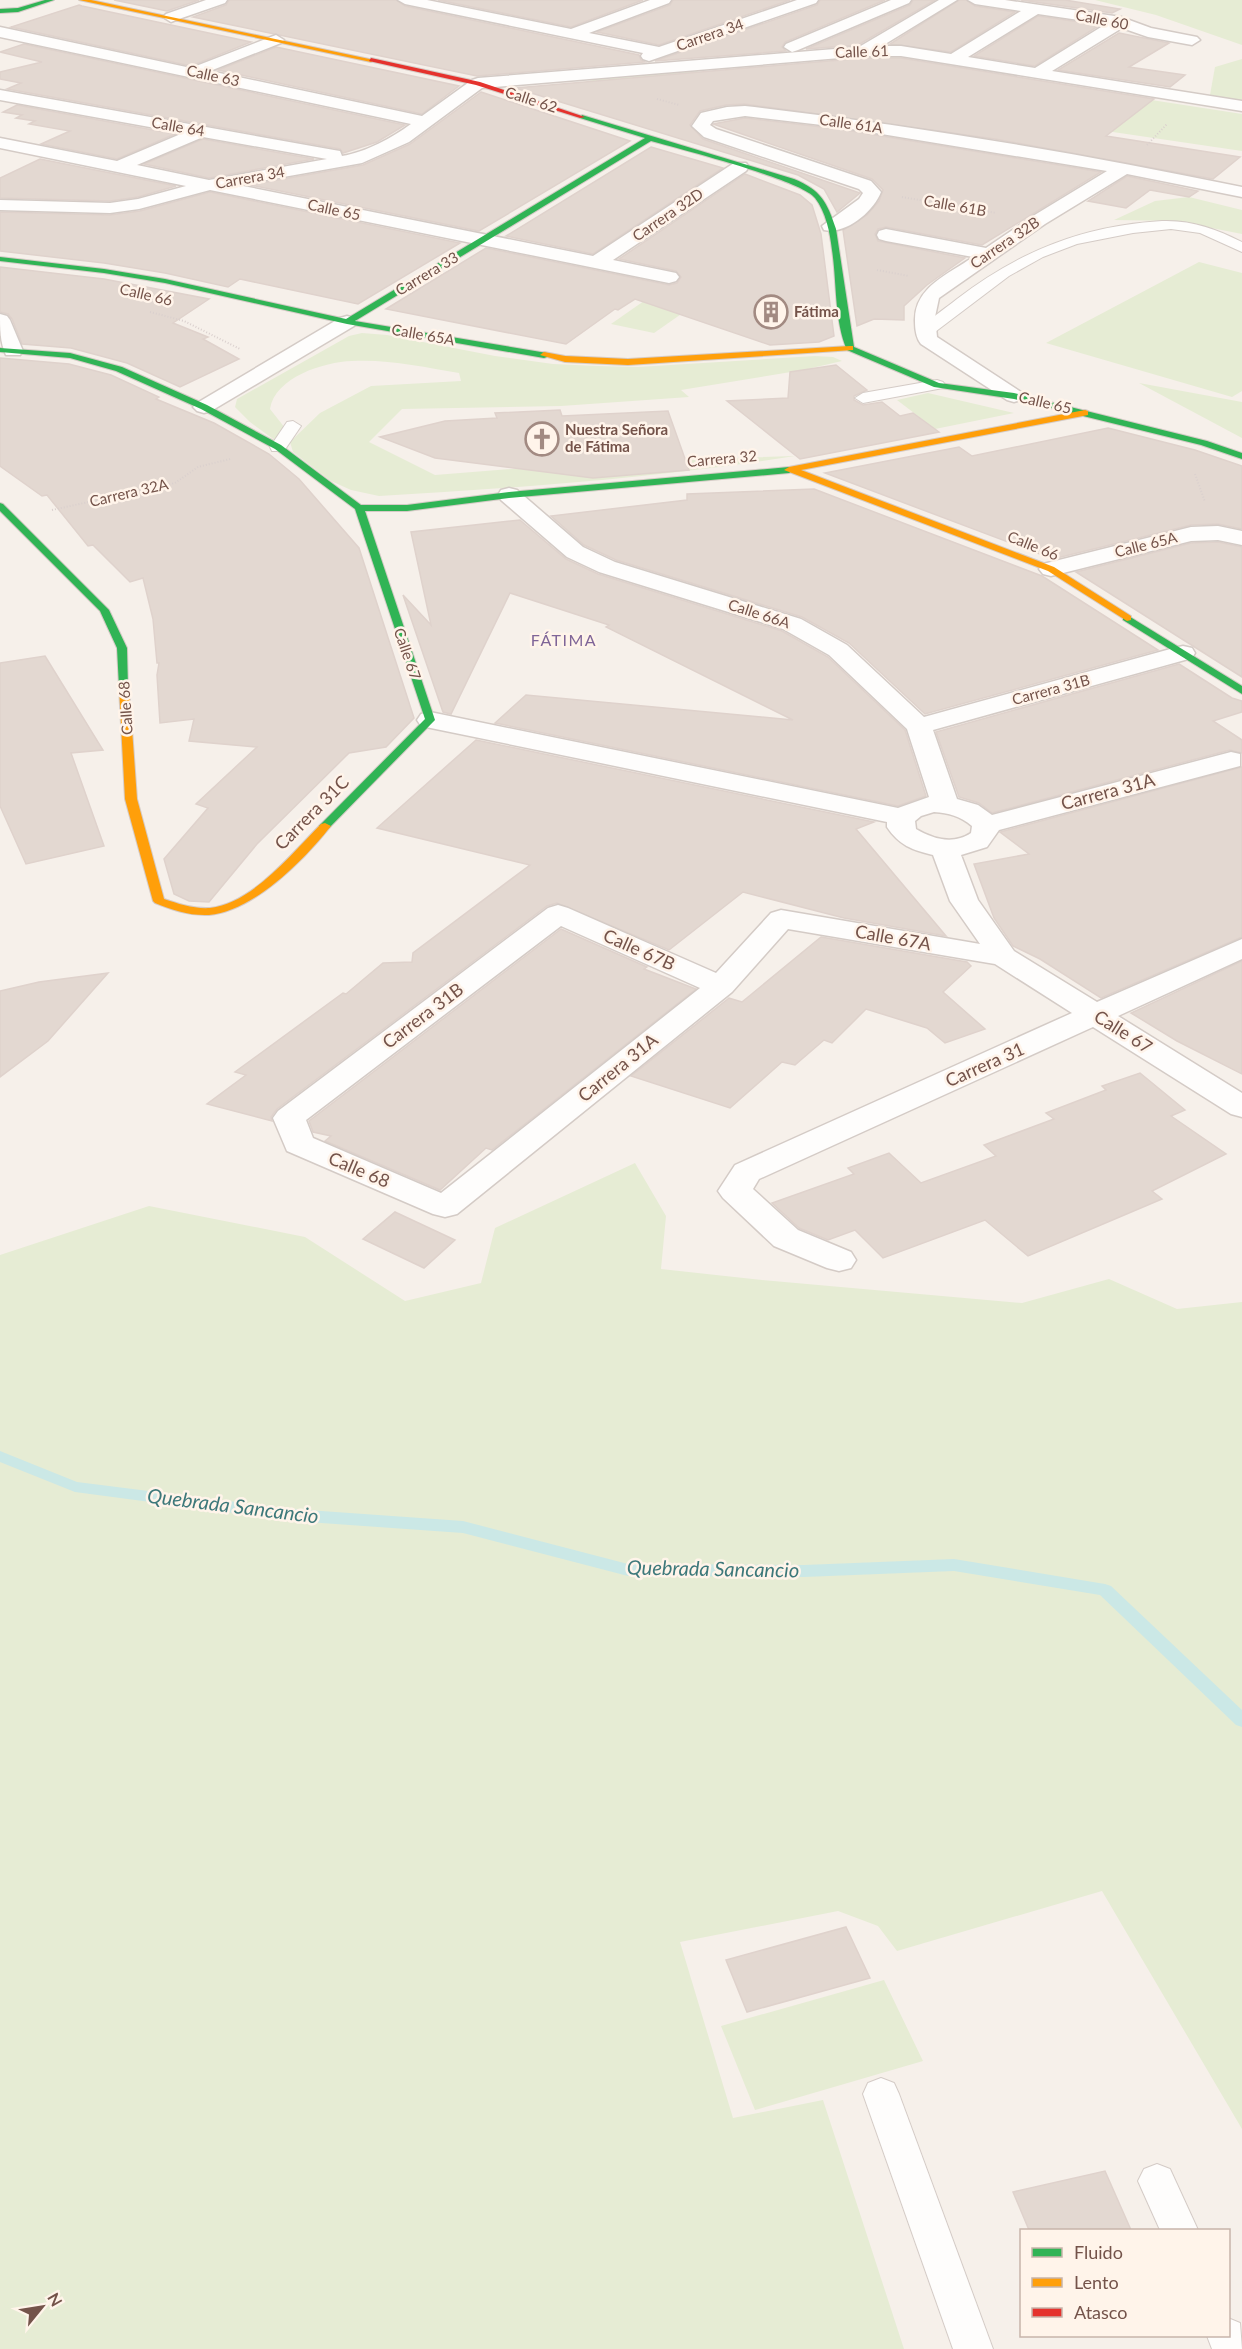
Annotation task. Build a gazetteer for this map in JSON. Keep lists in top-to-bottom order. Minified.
{"streets":{"street":["Calle 60","Carrera 34","Calle 61","Calle 63","Calle 62","Calle 61A","Calle 64","Calle 65","Carrera 32D","Carrera 32B","Carrera 33","Calle 66","Calle 65A","Carrera 32","Calle 66A","Calle 67","Carrera 31B","Calle 68","Carrera 31A","Carrera 31C","Calle 67A","Calle 67B","Carrera 31"],"path":["Calle 61B","Carrera 32A"]},"crossings":[["Carrera 34","Calle 61"],["Carrera 34","Calle 63"],["Carrera 34","Calle 62"],["Carrera 34","Calle 64"],["Carrera 34","Calle 65"],["Calle 61","Calle 62"],["Calle 62","Calle 65"],["Calle 62","Carrera 32D"],["Calle 62","Carrera 33"],["Calle 62","Calle 65A"],["Calle 61A","Calle 61B"],["Calle 61A","Carrera 32B"],["Calle 61B","Carrera 32B"],["Calle 65","Carrera 32D"],["Calle 65","Carrera 33"],["Calle 65","Calle 65A"],["Calle 65","Carrera 32"],["Carrera 33","Calle 66"],["Carrera 33","Calle 65A"],["Calle 66","Calle 65A"],["Calle 66","Carrera 32"],["Calle 66","Carrera 31B"],["Carrera 32","Calle 66A"],["Carrera 32","Calle 67"],["Carrera 32A","Calle 68"],["Calle 66A","Carrera 31B"],["Calle 67","Carrera 31C"],["Calle 67","Calle 67A"],["Calle 67","Carrera 31"],["Carrera 31B","Calle 68"],["Carrera 31B","Calle 67B"],["Calle 68","Carrera 31A"],["Calle 68","Carrera 31C"],["Carrera 31A","Calle 67A"],["Carrera 31A","Calle 67B"]],"districts":["FÁTIMA"],"water":["Quebrada Sancancio"],"places":{"building":["Fátima"],"church":["Nuestra Señora de Fátima"]},"legend":["Fluido","Lento","Atasco"],"north":"top right"}
